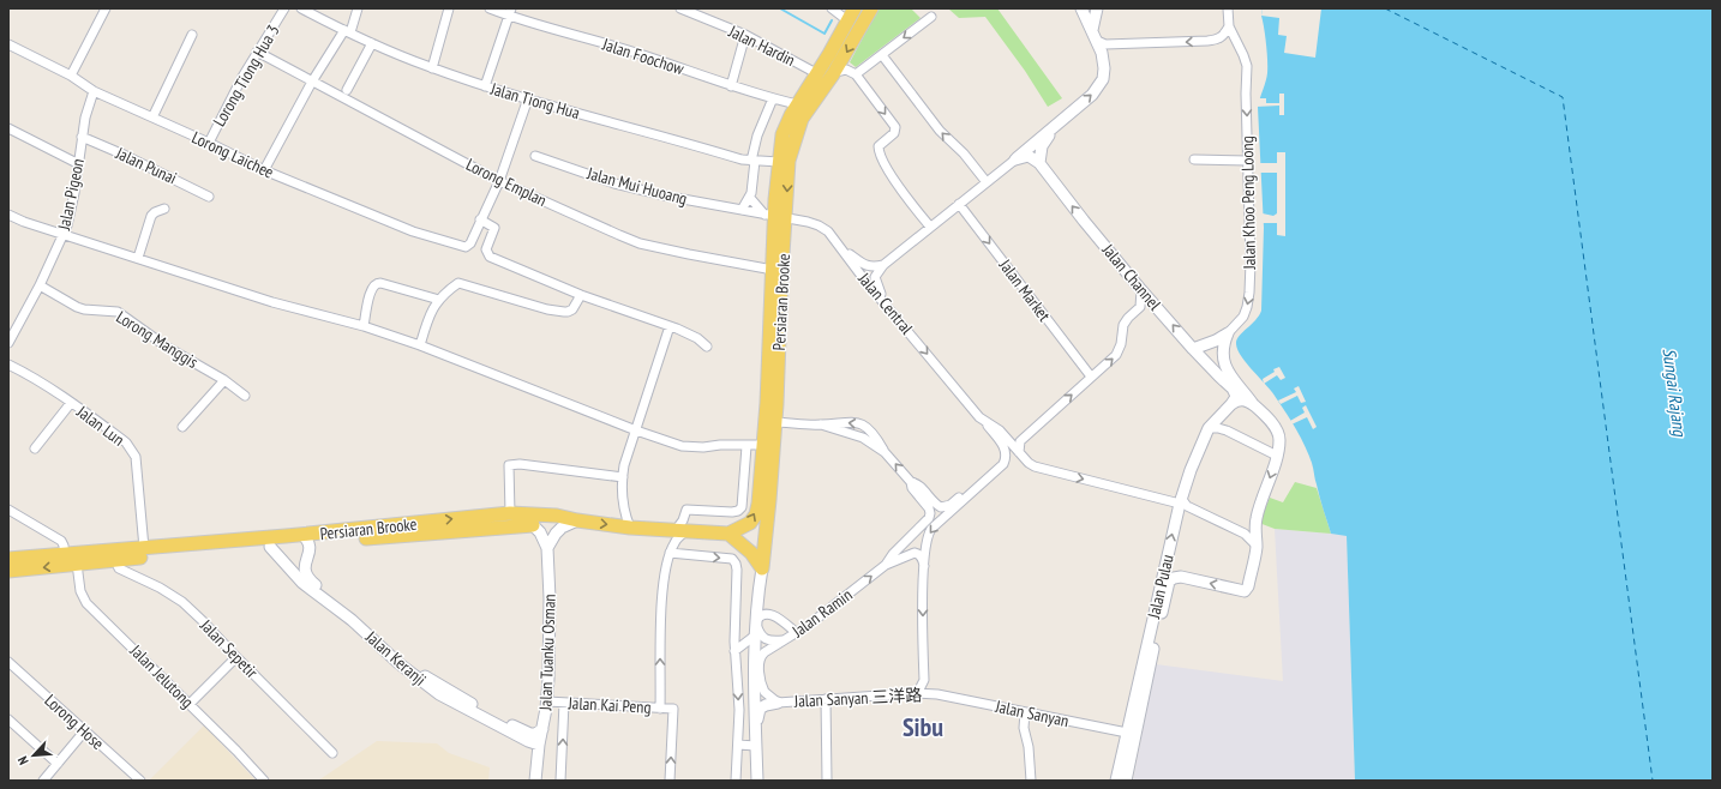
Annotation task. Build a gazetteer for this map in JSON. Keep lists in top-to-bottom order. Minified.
{"streets":{"main road":["Persiaran Brooke"],"street":["Jalan Hardin","Jalan Foochow","Lorong Tiong Hua 3","Jalan Tiong Hua","Lorong Laichee","Jalan Punai","Lorong Emplan","Jalan Mui Huoang","Jalan Pigeon","Jalan Khoo Peng Loong","Jalan Channel","Jalan Market","Jalan Central","Lorong Manggis","Jalan Lun","Jalan Pulau","Jalan Ramin","Jalan Sepetir","Jalan Tuanku Osman","Jalan Keranji","Jalan Jelutong","Jalan Sanyan 三洋路","Jalan Kai Peng","Jalan Sanyan","Lorong Hose"]},"crossings":[["Jalan Hardin","Persiaran Brooke"],["Jalan Foochow","Persiaran Brooke"],["Lorong Tiong Hua 3","Lorong Laichee"],["Lorong Tiong Hua 3","Lorong Emplan"],["Jalan Tiong Hua","Persiaran Brooke"],["Lorong Laichee","Jalan Pigeon"],["Jalan Punai","Jalan Pigeon"],["Lorong Emplan","Persiaran Brooke"],["Jalan Mui Huoang","Persiaran Brooke"],["Jalan Mui Huoang","Jalan Central"],["Jalan Pigeon","Lorong Manggis"],["Jalan Channel","Jalan Pulau"],["Persiaran Brooke","Jalan Central"],["Persiaran Brooke","Jalan Lun"],["Persiaran Brooke","Jalan Sepetir"],["Persiaran Brooke","Jalan Keranji"],["Persiaran Brooke","Jalan Jelutong"],["Jalan Pulau","Jalan Sanyan"],["Jalan Ramin","Jalan Sanyan 三洋路"],["Jalan Tuanku Osman","Jalan Keranji"],["Jalan Tuanku Osman","Jalan Kai Peng"],["Jalan Sanyan 三洋路","Jalan Sanyan"]],"one_way":["Jalan Khoo Peng Loong","Jalan Channel","Jalan Market","Jalan Central","Jalan Ramin"],"districts":["Sibu"],"water":["Sungai Rajang"],"north":"bottom left"}
